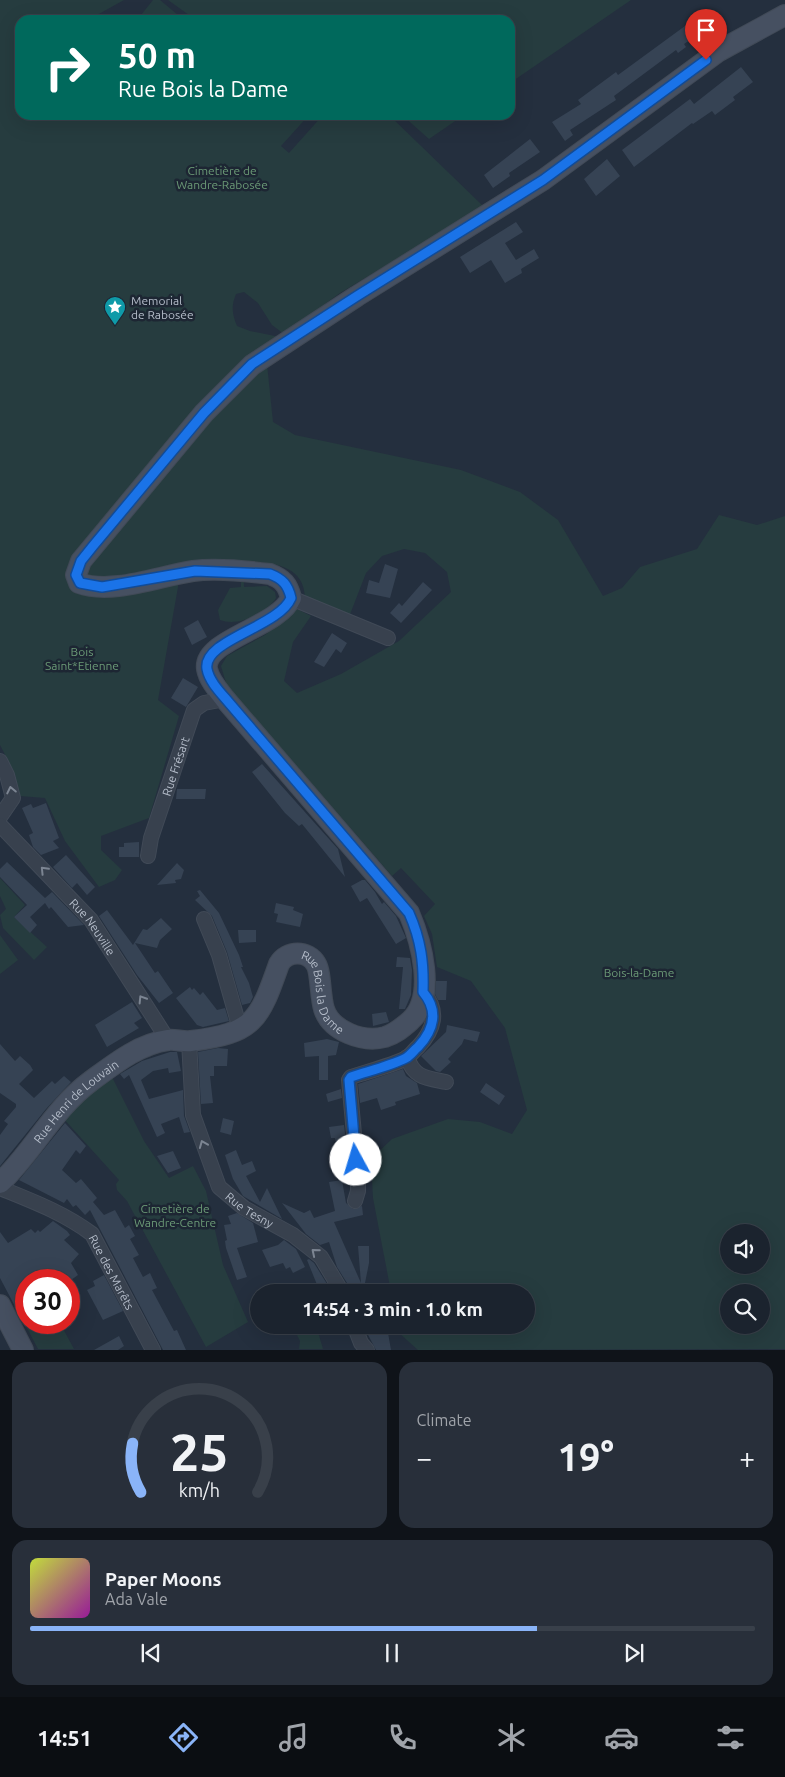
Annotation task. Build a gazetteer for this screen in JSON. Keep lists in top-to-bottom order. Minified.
{"streets":{"street":["Rue Frésart","Rue Neuville","Rue Bois la Dame","Rue Henri de Louvain","Rue Tesny","Rue des Marêts"]},"crossings":[["Rue Frésart","Rue Bois la Dame"],["Rue Neuville","Rue Henri de Louvain"],["Rue Bois la Dame","Rue Henri de Louvain"],["Rue Bois la Dame","Rue Tesny"],["Rue Henri de Louvain","Rue Tesny"]],"one_way":["Rue Tesny"],"parks":["Cimetière de Wandre-Rabosée","Bois Saint*Etienne","Bois-la-Dame","Cimetière de Wandre-Centre"],"places":{"place":["Memorial de Rabosée"]},"page":{"turn":["50 m","Rue Bois la Dame"],"limit":"30","trip":"14:54 · 3 min · 1.0 km","tile":"Climate","heat":["−","19°","+"],"song":["Paper Moons","Ada Vale"],"tabs":"14:51","gauge":["25","km/h"]}}
